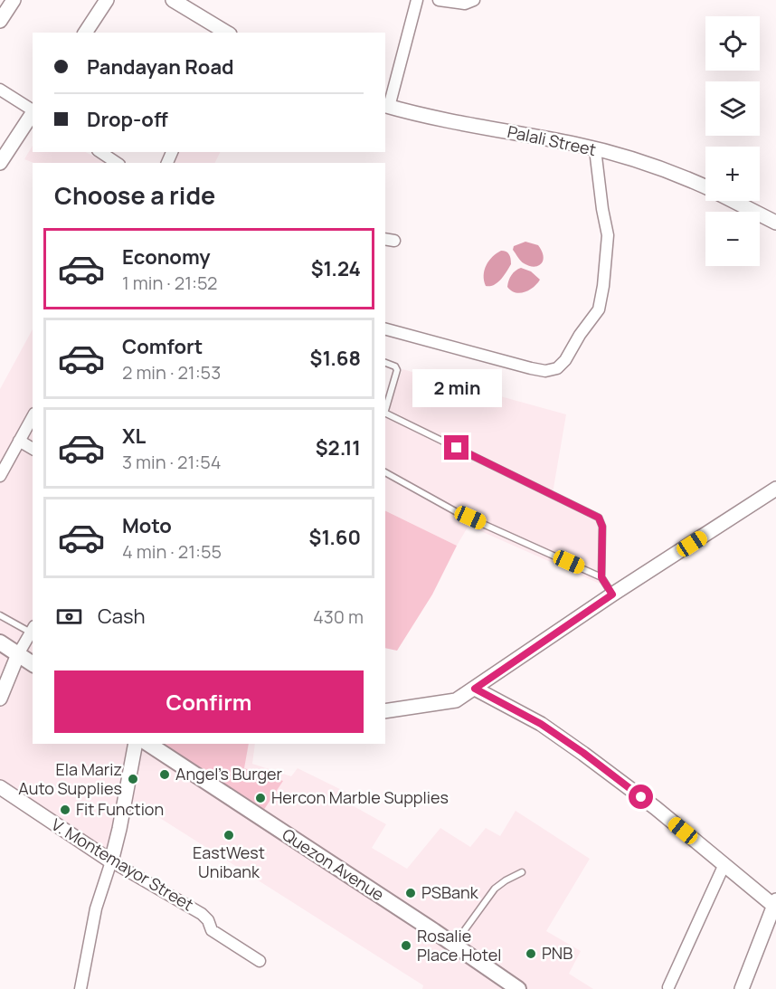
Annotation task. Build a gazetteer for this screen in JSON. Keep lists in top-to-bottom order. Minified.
{"streets":{"main road":["Quezon Avenue"],"street":["Palali Street","V. Montemayor Street"]},"places":["Angel's Burger","Ela Mariz Auto Supplies","Hercon Marble Supplies","Fit Function","EastWest Unibank","PSBank","Rosalie Place Hotel","PNB"],"page":{"map_buttons":["+","−"],"banner":["Pandayan Road","Drop-off"],"heading":"Choose a ride","list":[{"name":"Economy","note":"1 min · 21:52","value":"$1.24"},{"name":"Comfort","note":"2 min · 21:53","value":"$1.68"},{"name":"XL","note":"3 min · 21:54","value":"$2.11"},{"name":"Moto","note":"4 min · 21:55","value":"$1.60"}],"bubble":"2 min","pay":["Cash","430 m"],"buttons":"Confirm"}}
